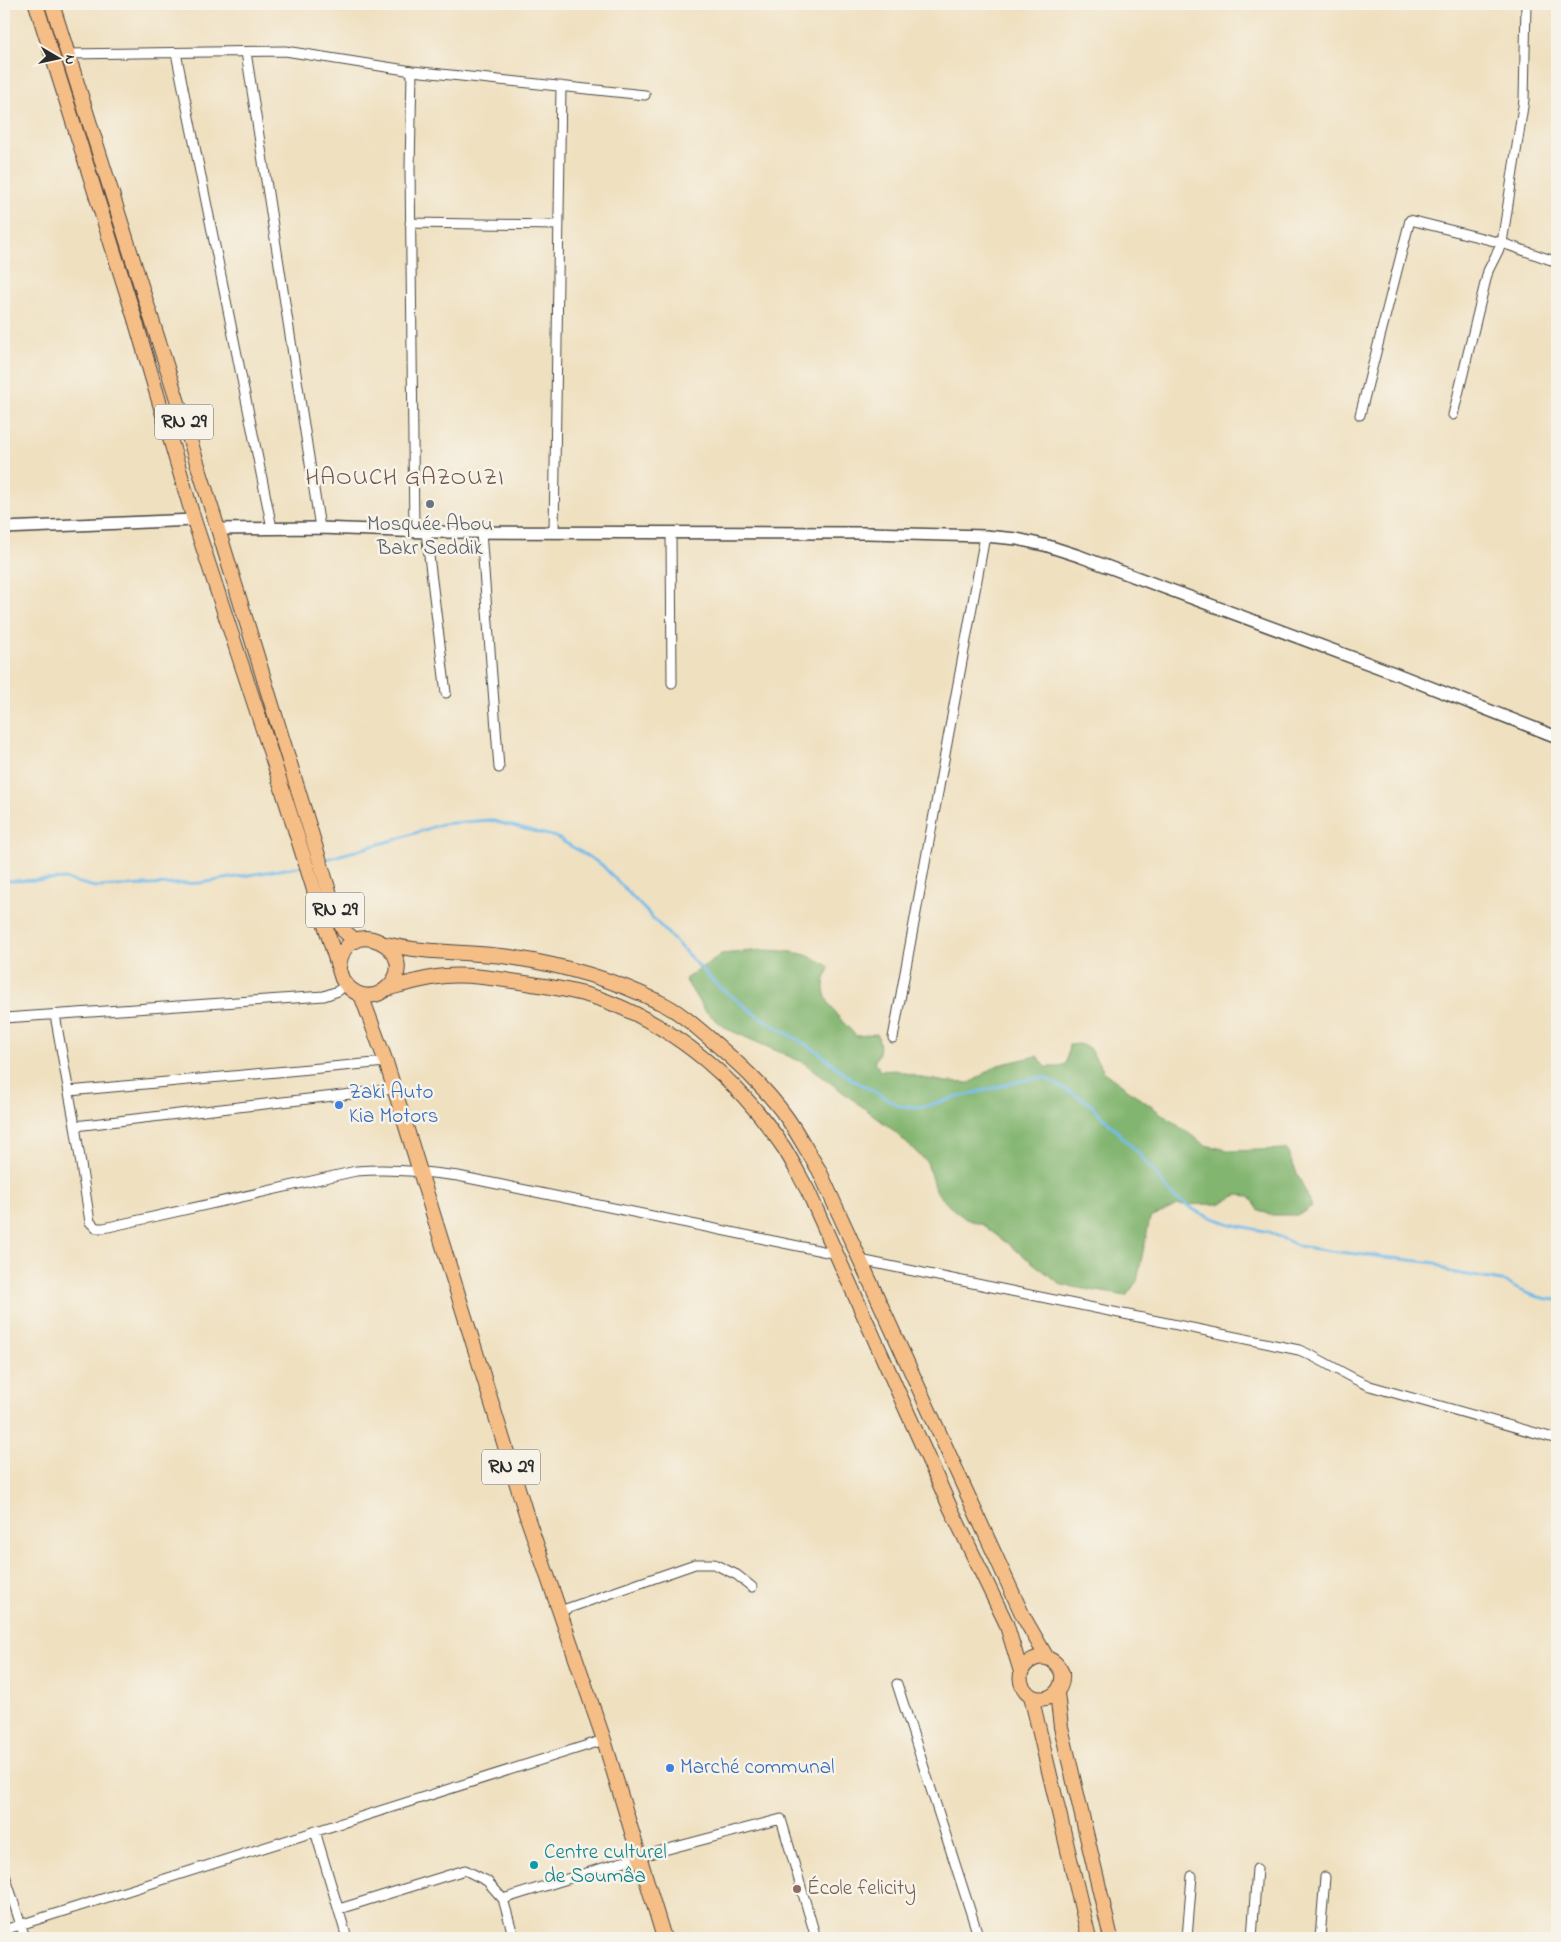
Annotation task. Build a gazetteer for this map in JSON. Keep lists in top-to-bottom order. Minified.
{"streets":{"main road":["RN 29"]},"districts":["HAOUCH GAZOUZI"],"places":["Mosquée Abou Bakr Seddik","Zaki Auto Kia Motors","Marché communal","Centre culturel de Soumâa","École felicity"],"north":"right"}
